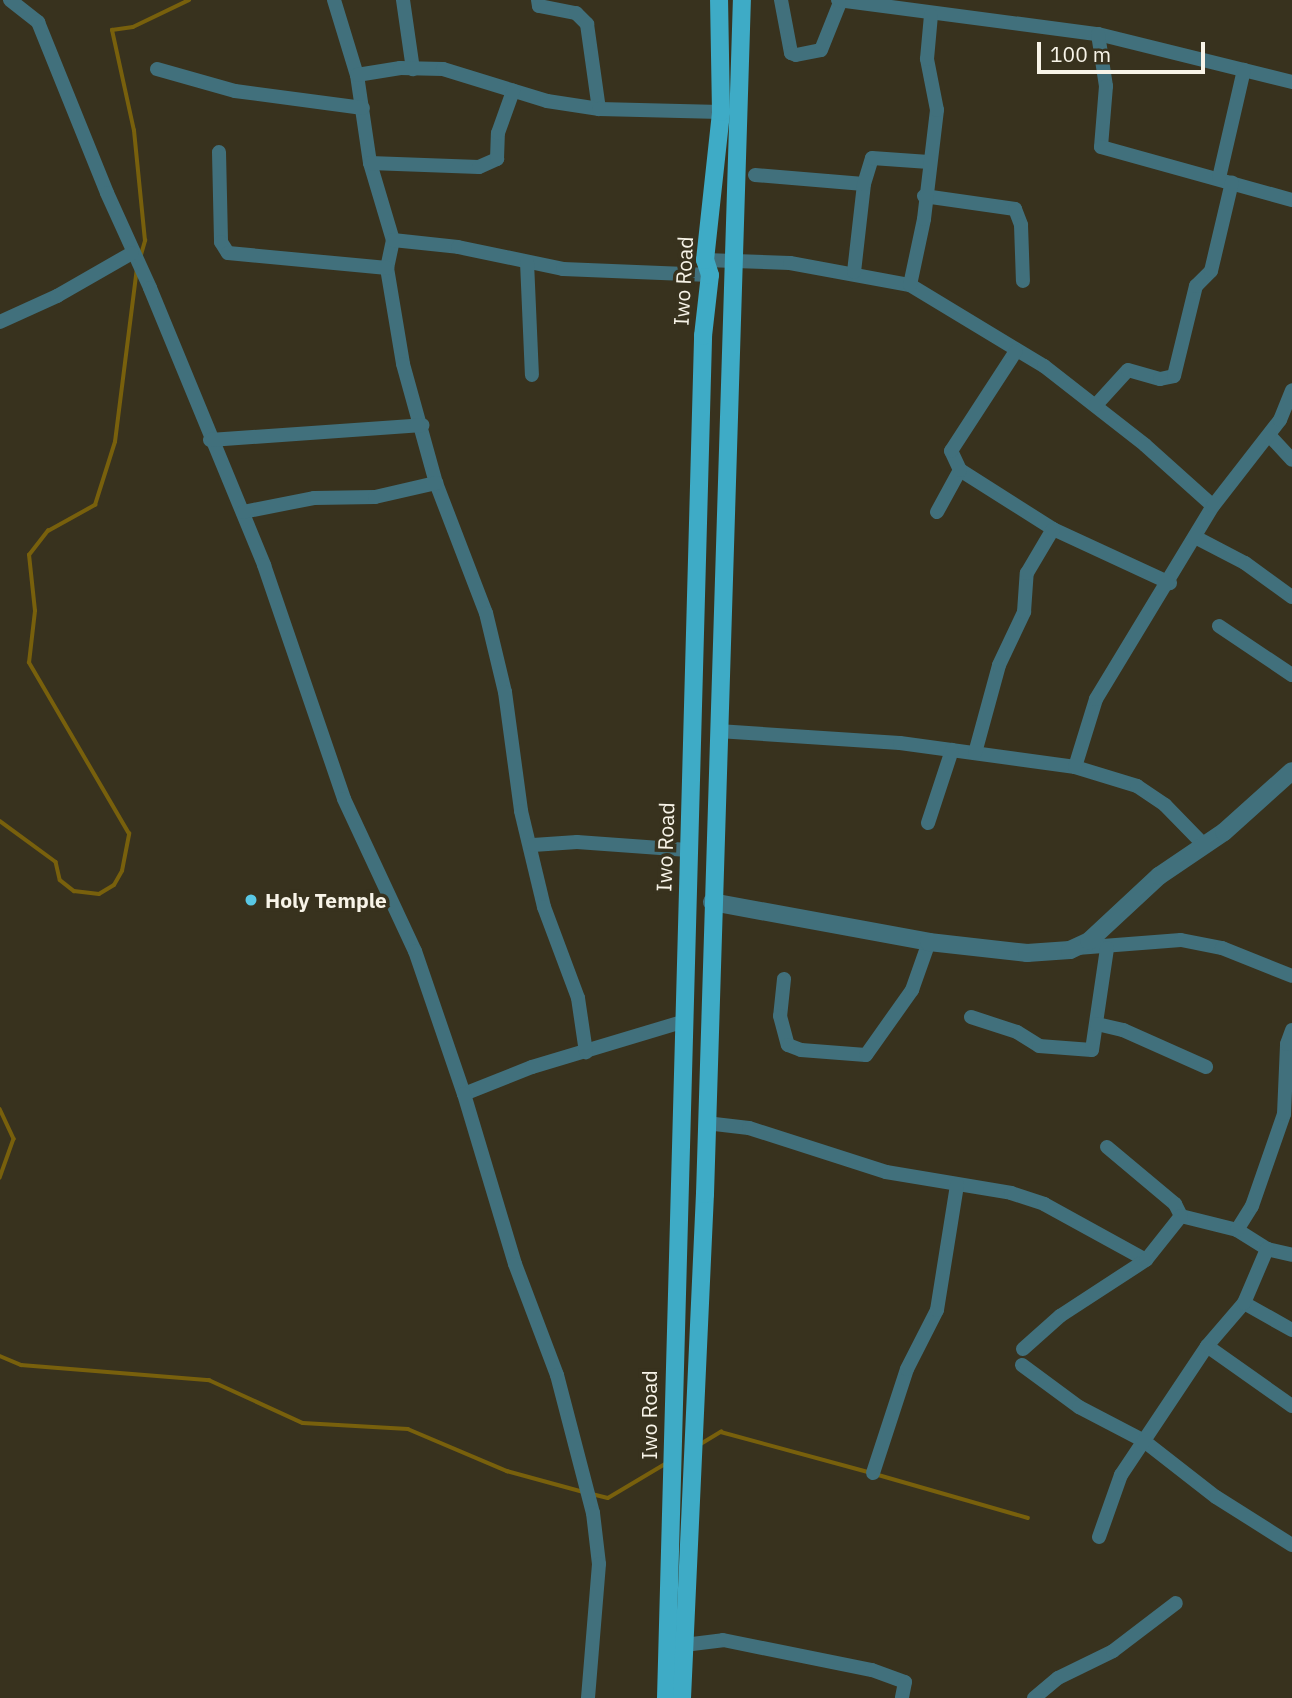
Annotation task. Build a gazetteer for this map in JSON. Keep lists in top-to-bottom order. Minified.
{"streets":{"main road":["Iwo Road"]},"places":["Holy Temple"],"scale_bar":"100 m"}
